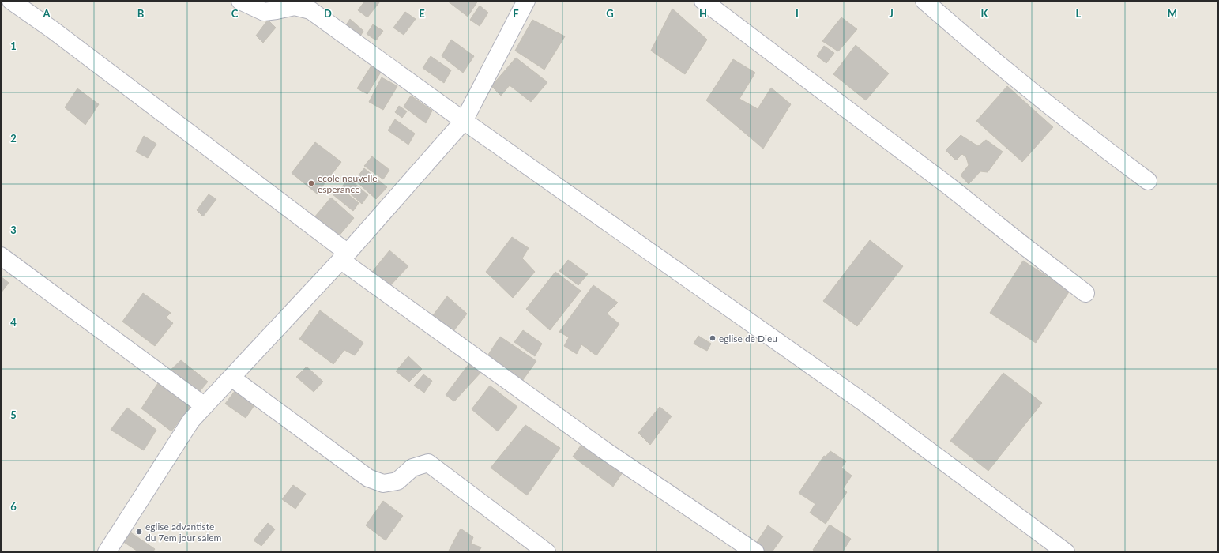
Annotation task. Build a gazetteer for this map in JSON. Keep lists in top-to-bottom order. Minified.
{"places":["ecole nouvelle esperance","eglise de Dieu","eglise advantiste du 7em jour salem"],"grid":{"columns":["A","B","C","D","E","F","G","H","I","J","K","L","M"],"rows":["1","2","3","4","5","6"]}}
